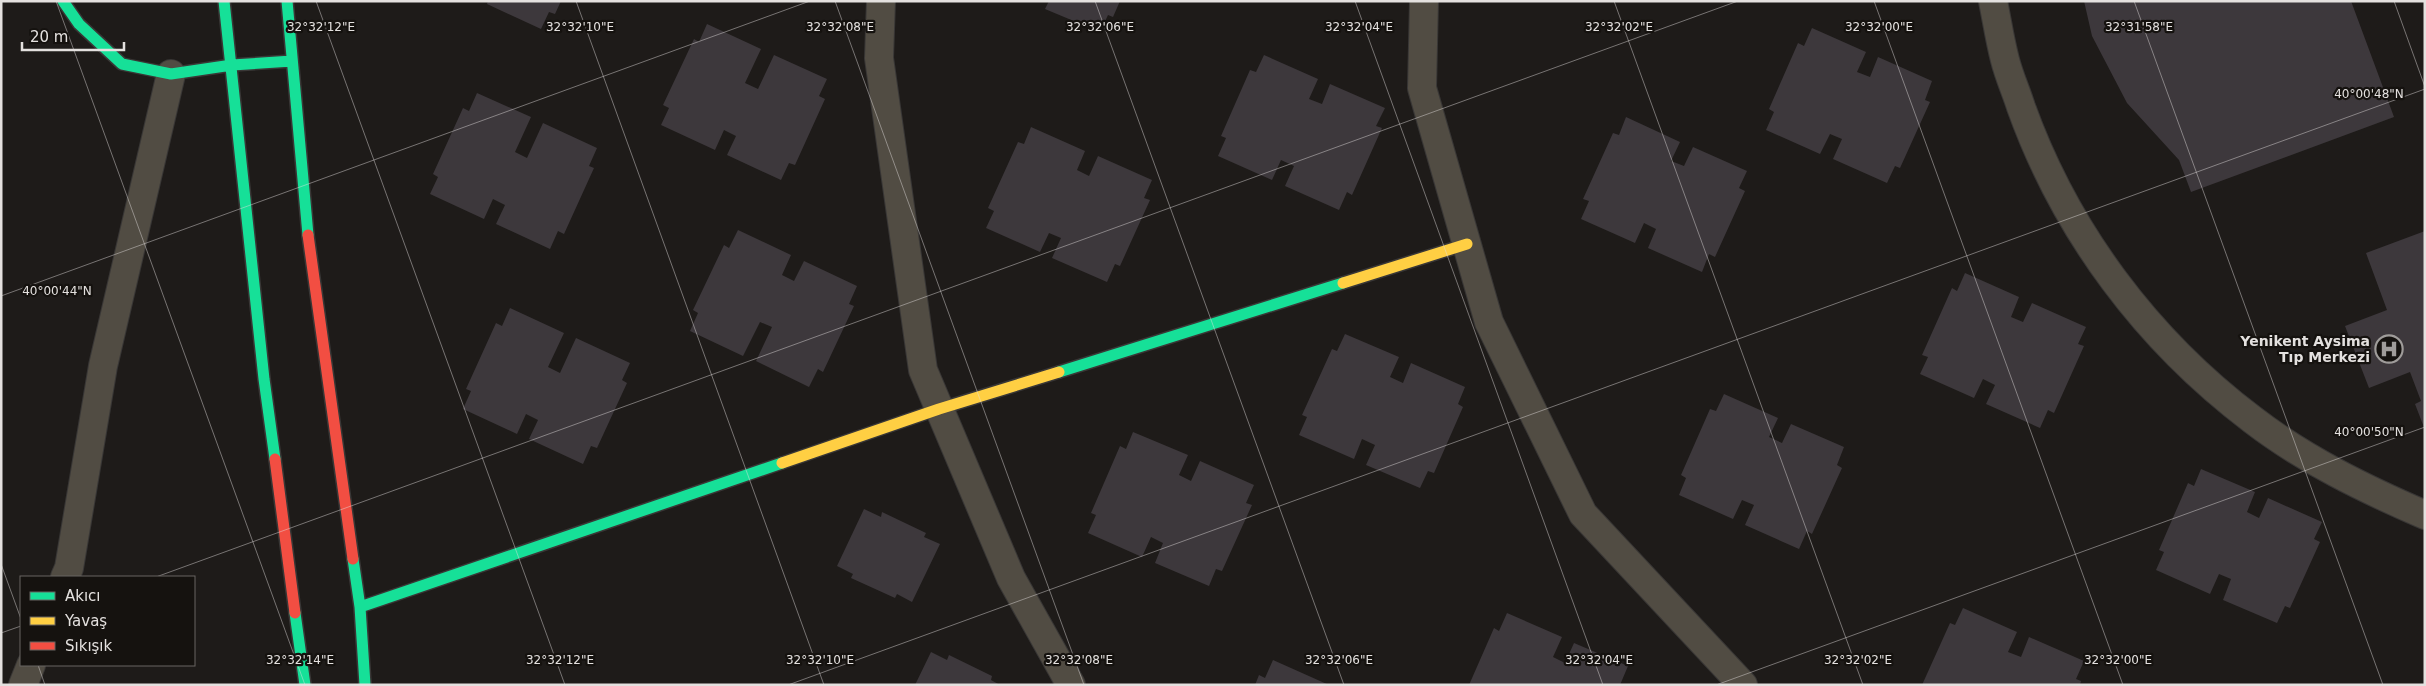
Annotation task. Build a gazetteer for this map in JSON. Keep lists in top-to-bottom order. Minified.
{"places":{"hospital":["Yenikent Aysima Tıp Merkezi"]},"legend":["Akıcı","Yavaş","Sıkışık"],"scale_bar":"20 m","coordinates":["32°32'12\"E","32°32'10\"E","32°32'08\"E","32°32'06\"E","32°32'04\"E","32°32'00\"E","32°31'58\"E","32°32'02\"E","40°00'48\"N","40°00'44\"N","40°00'50\"N","32°32'14\"E"]}
